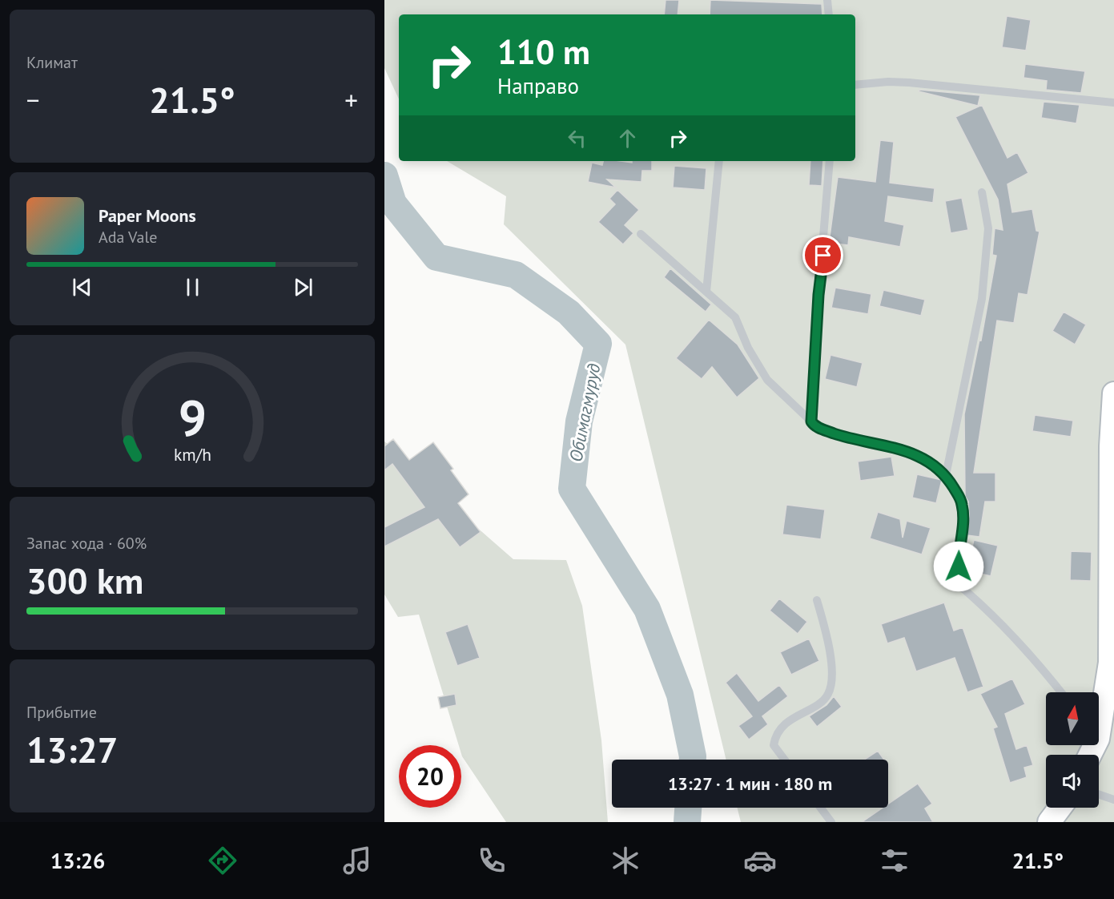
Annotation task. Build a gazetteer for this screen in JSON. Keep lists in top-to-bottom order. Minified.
{"water":["Обимагмуруд"],"north":"top","page":{"tile":["Климат",["Запас хода · 60%","300 km"],["Прибытие","13:27"]],"turn":["110 m","Направо"],"heat":["−","21.5°","+"],"song":["Paper Moons","Ada Vale"],"limit":"20","trip":"13:27 · 1 мин · 180 m","tabs":["13:26","21.5°"],"gauge":["9","km/h"]}}
